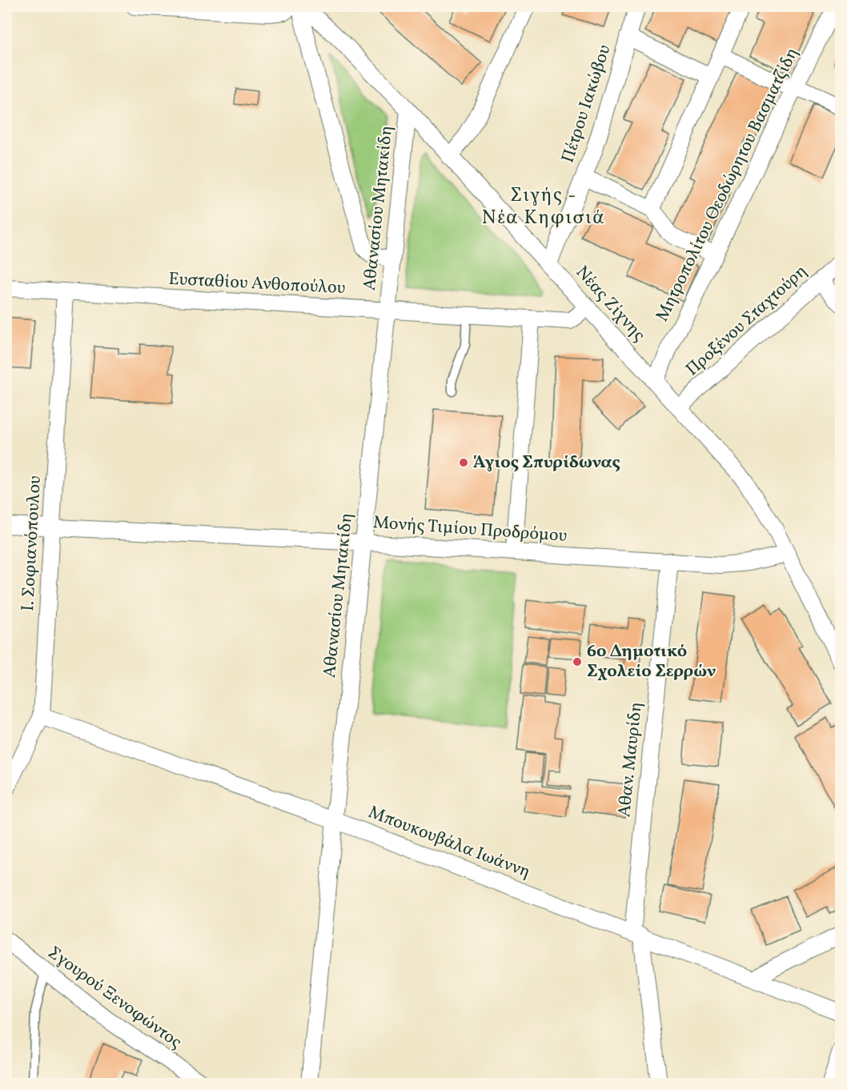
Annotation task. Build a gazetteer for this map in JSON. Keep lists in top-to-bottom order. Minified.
{"streets":{"street":["Πέτρου Ιακώβου","Μητροπολίτου Θεοδώρητου Βασματζίδη","Αθανασίου Μητακίδη","Ευσταθίου Ανθοπούλου","Νέας Ζίχνης","Προξένου Σταχτούρη","Μονής Τιμίου Προδρόμου","Ι. Σοφιανόπουλου","Αθαν. Μαυρίδη","Μπουκουβάλα Ιωάννη","Σγουρού Ξενοφώντος"]},"crossings":[["Πέτρου Ιακώβου","Νέας Ζίχνης"],["Μητροπολίτου Θεοδώρητου Βασματζίδη","Νέας Ζίχνης"],["Αθανασίου Μητακίδη","Ευσταθίου Ανθοπούλου"],["Αθανασίου Μητακίδη","Νέας Ζίχνης"],["Αθανασίου Μητακίδη","Μονής Τιμίου Προδρόμου"],["Αθανασίου Μητακίδη","Μπουκουβάλα Ιωάννη"],["Ευσταθίου Ανθοπούλου","Νέας Ζίχνης"],["Ευσταθίου Ανθοπούλου","Ι. Σοφιανόπουλου"],["Νέας Ζίχνης","Προξένου Σταχτούρη"],["Νέας Ζίχνης","Μονής Τιμίου Προδρόμου"],["Μονής Τιμίου Προδρόμου","Ι. Σοφιανόπουλου"],["Μονής Τιμίου Προδρόμου","Αθαν. Μαυρίδη"],["Ι. Σοφιανόπουλου","Μπουκουβάλα Ιωάννη"],["Αθαν. Μαυρίδη","Μπουκουβάλα Ιωάννη"]],"districts":["Σιγής - Νέα Κηφισιά"],"places":["Άγιος Σπυρίδωνας","6ο Δημοτικό Σχολείο Σερρών"]}
